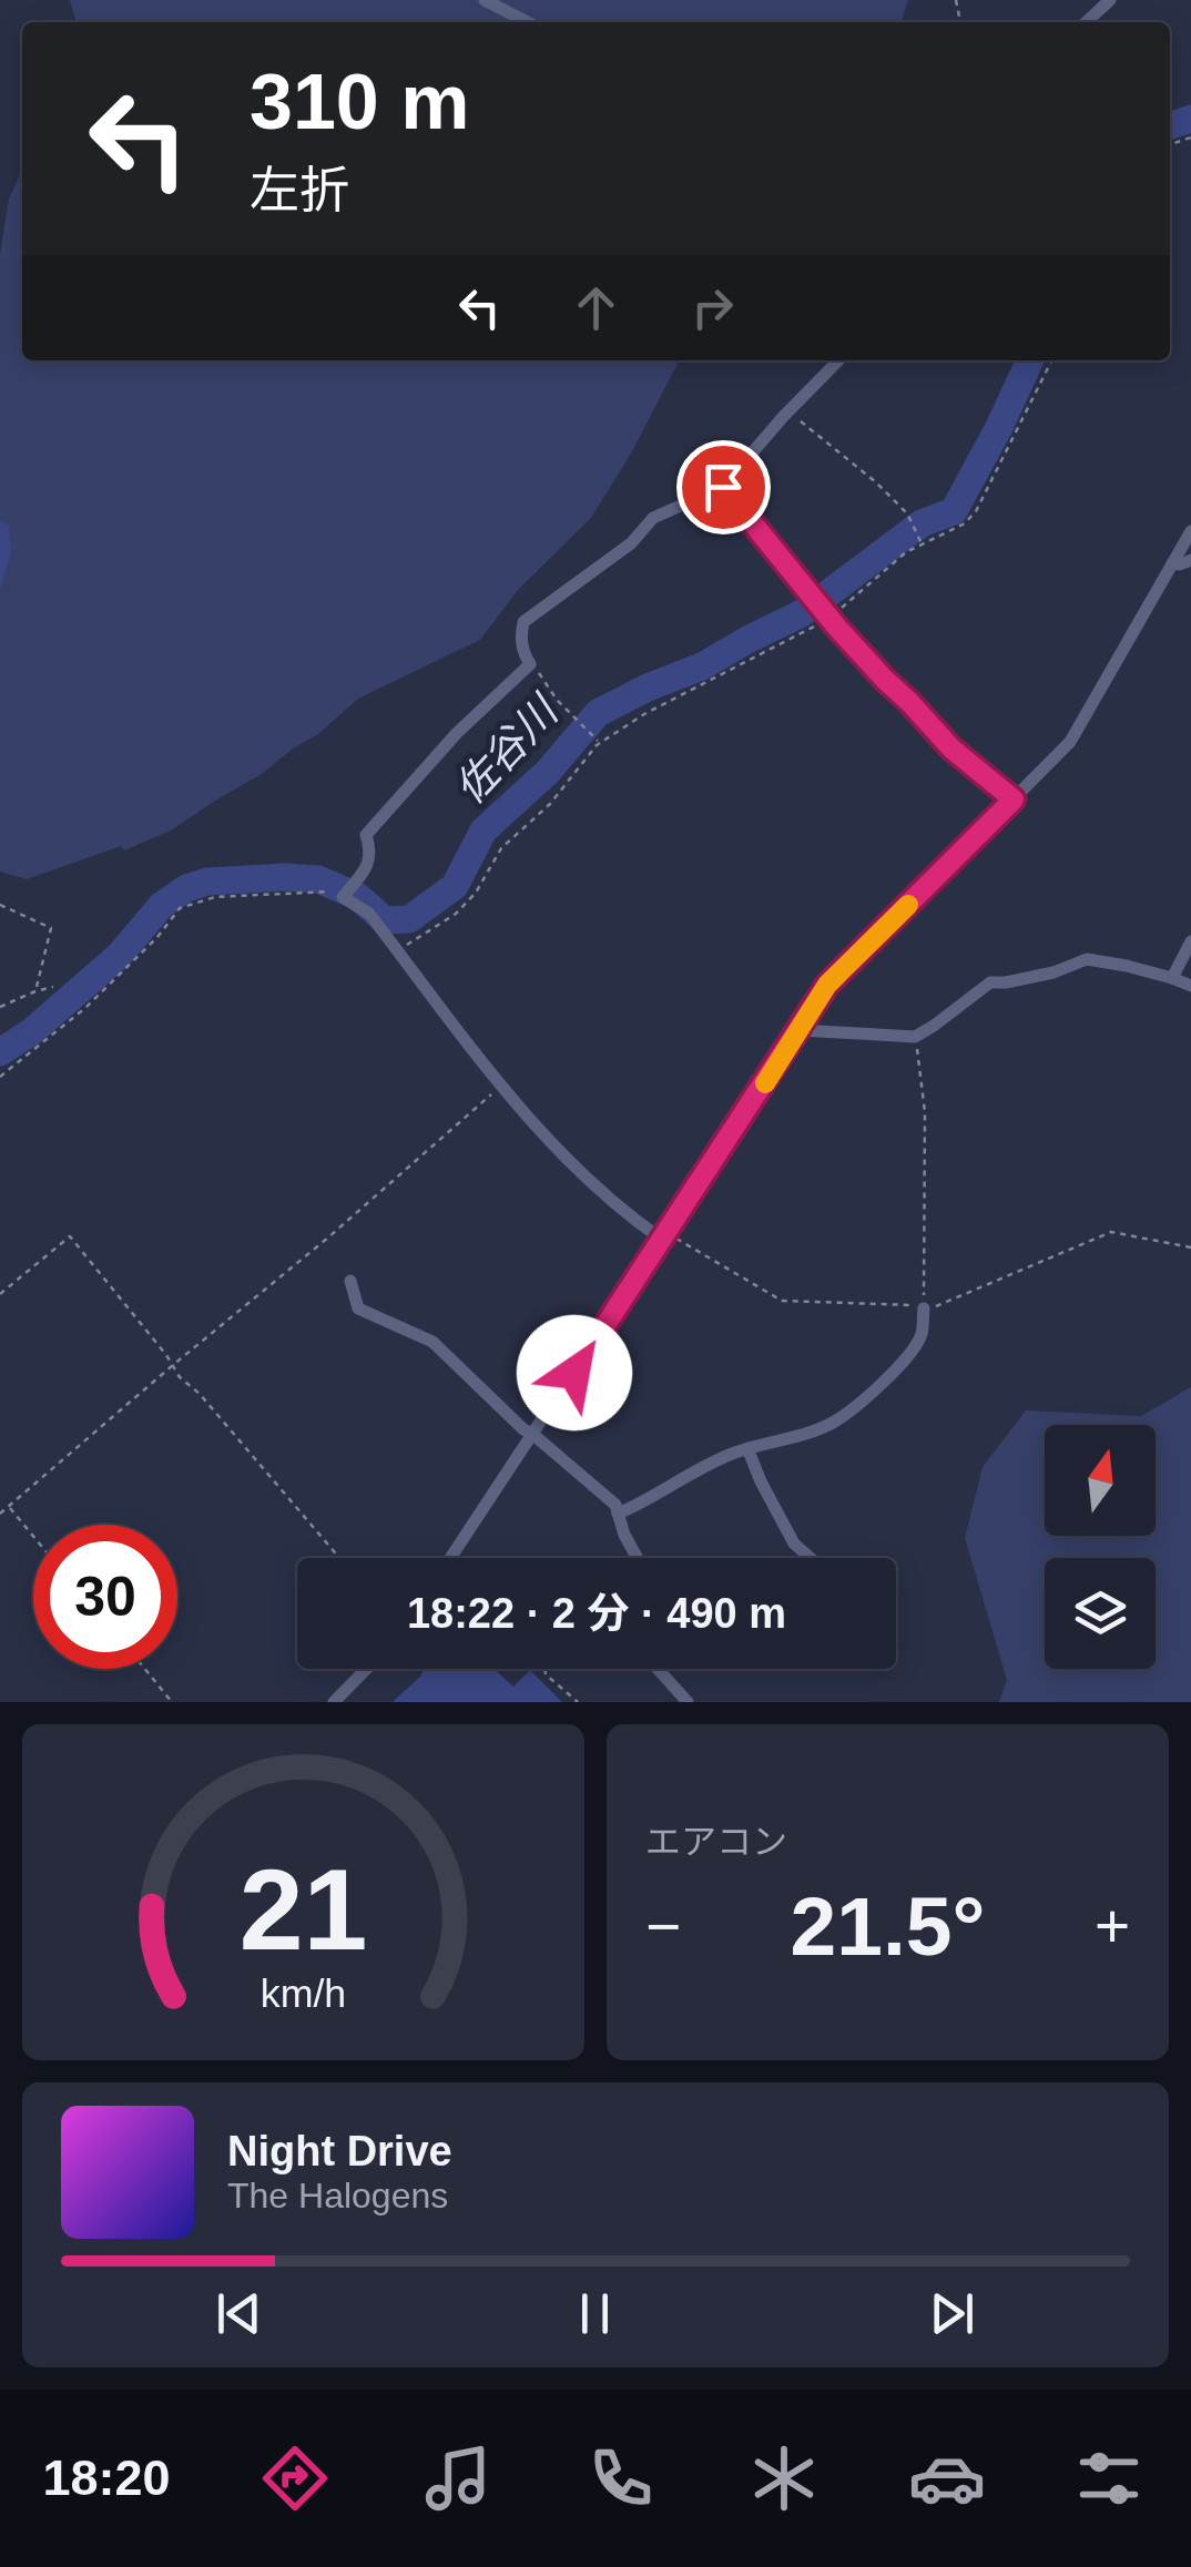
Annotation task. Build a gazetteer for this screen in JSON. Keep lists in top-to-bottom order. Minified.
{"water":["佐谷川"],"north":"top","page":{"turn":["310 m","左折"],"limit":"30","trip":"18:22 · 2 分 · 490 m","tile":"エアコン","heat":["−","21.5°","+"],"song":["Night Drive","The Halogens"],"tabs":"18:20","gauge":["21","km/h"]}}
